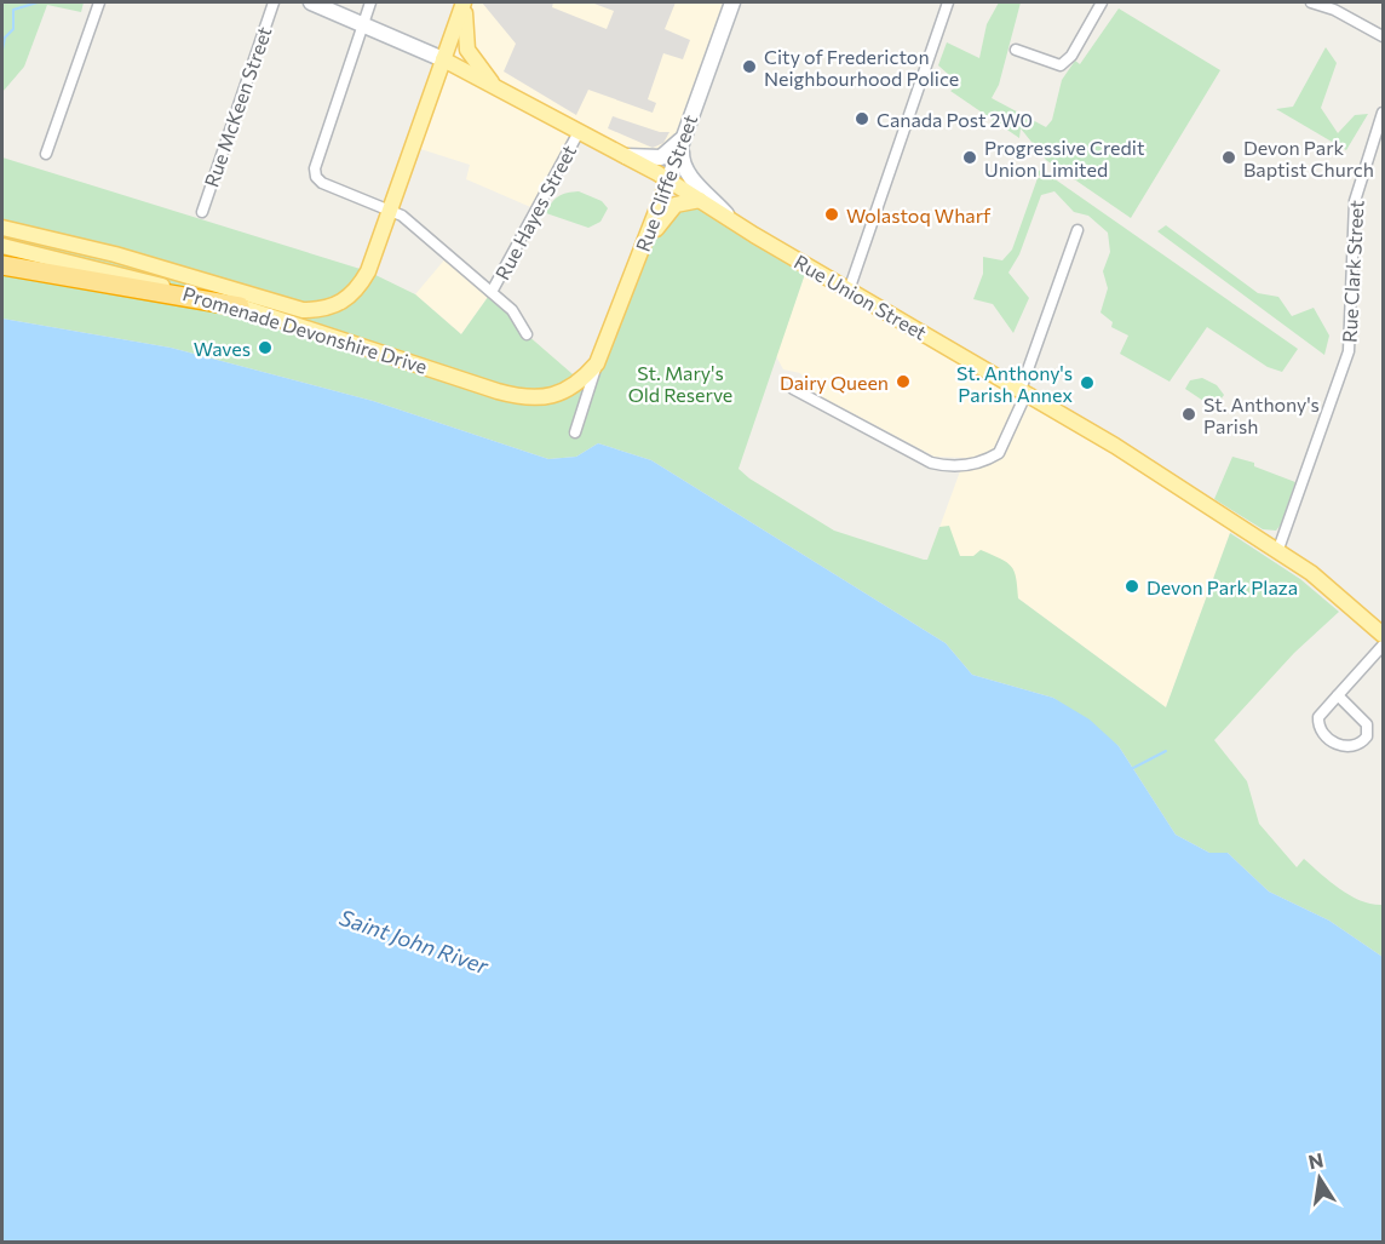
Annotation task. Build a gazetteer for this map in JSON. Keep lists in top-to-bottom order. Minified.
{"streets":{"main road":["Rue Cliffe Street","Rue Union Street","Promenade Devonshire Drive"],"street":["Rue McKeen Street","Rue Hayes Street","Rue Clark Street"]},"crossings":[["Rue Cliffe Street","Rue Union Street"],["Rue Cliffe Street","Promenade Devonshire Drive"],["Rue Hayes Street","Rue Union Street"],["Rue Clark Street","Rue Union Street"],["Rue Union Street","Promenade Devonshire Drive"]],"water":["Saint John River"],"parks":["St. Mary's Old Reserve"],"places":["City of Fredericton Neighbourhood Police","Canada Post 2W0","Progressive Credit Union Limited","Devon Park Baptist Church","Wolastoq Wharf","Waves","Dairy Queen","St. Anthony's Parish Annex","St. Anthony's Parish","Devon Park Plaza"],"north":"top"}
